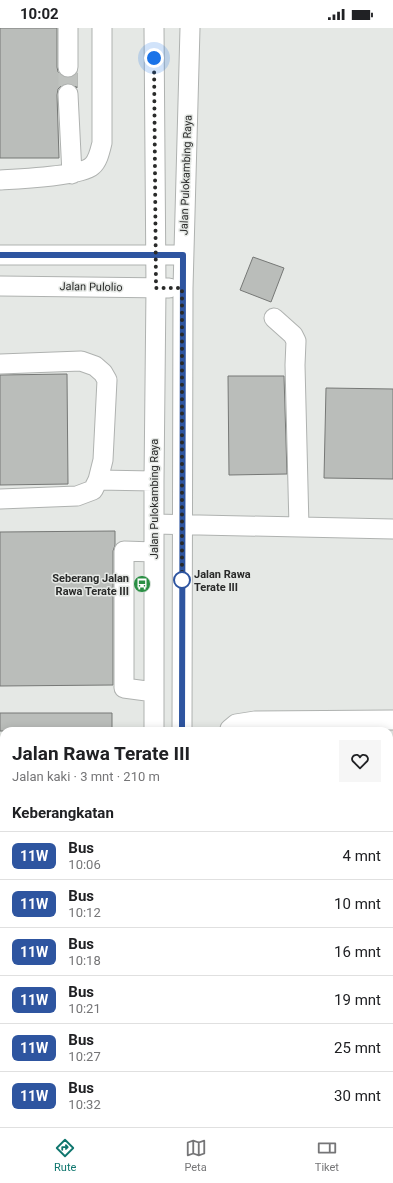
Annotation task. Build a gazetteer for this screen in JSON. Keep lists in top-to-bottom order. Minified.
{"streets":{"street":["Jalan Pulokambing Raya","Jalan Pulolio"]},"crossings":[["Jalan Pulokambing Raya","Jalan Pulolio"]],"places":{"other":["Jalan Rawa Terate III"],"bus stop":["Seberang Jalan Rawa Terate III"]},"lines":["bus line 11W"],"page":{"status":"10:02","heading":[["Jalan Rawa Terate III","Jalan kaki · 3 mnt · 210 m"],"Keberangkatan"],"list":[{"mark":"11W","name":"Bus","note":"10:06","value":"4 mnt"},{"mark":"11W","name":"Bus","note":"10:12","value":"10 mnt"},{"mark":"11W","name":"Bus","note":"10:18","value":"16 mnt"},{"mark":"11W","name":"Bus","note":"10:21","value":"19 mnt"},{"mark":"11W","name":"Bus","note":"10:27","value":"25 mnt"},{"mark":"11W","name":"Bus","note":"10:32","value":"30 mnt"}],"tabs":["Rute","Peta","Tiket"]}}
